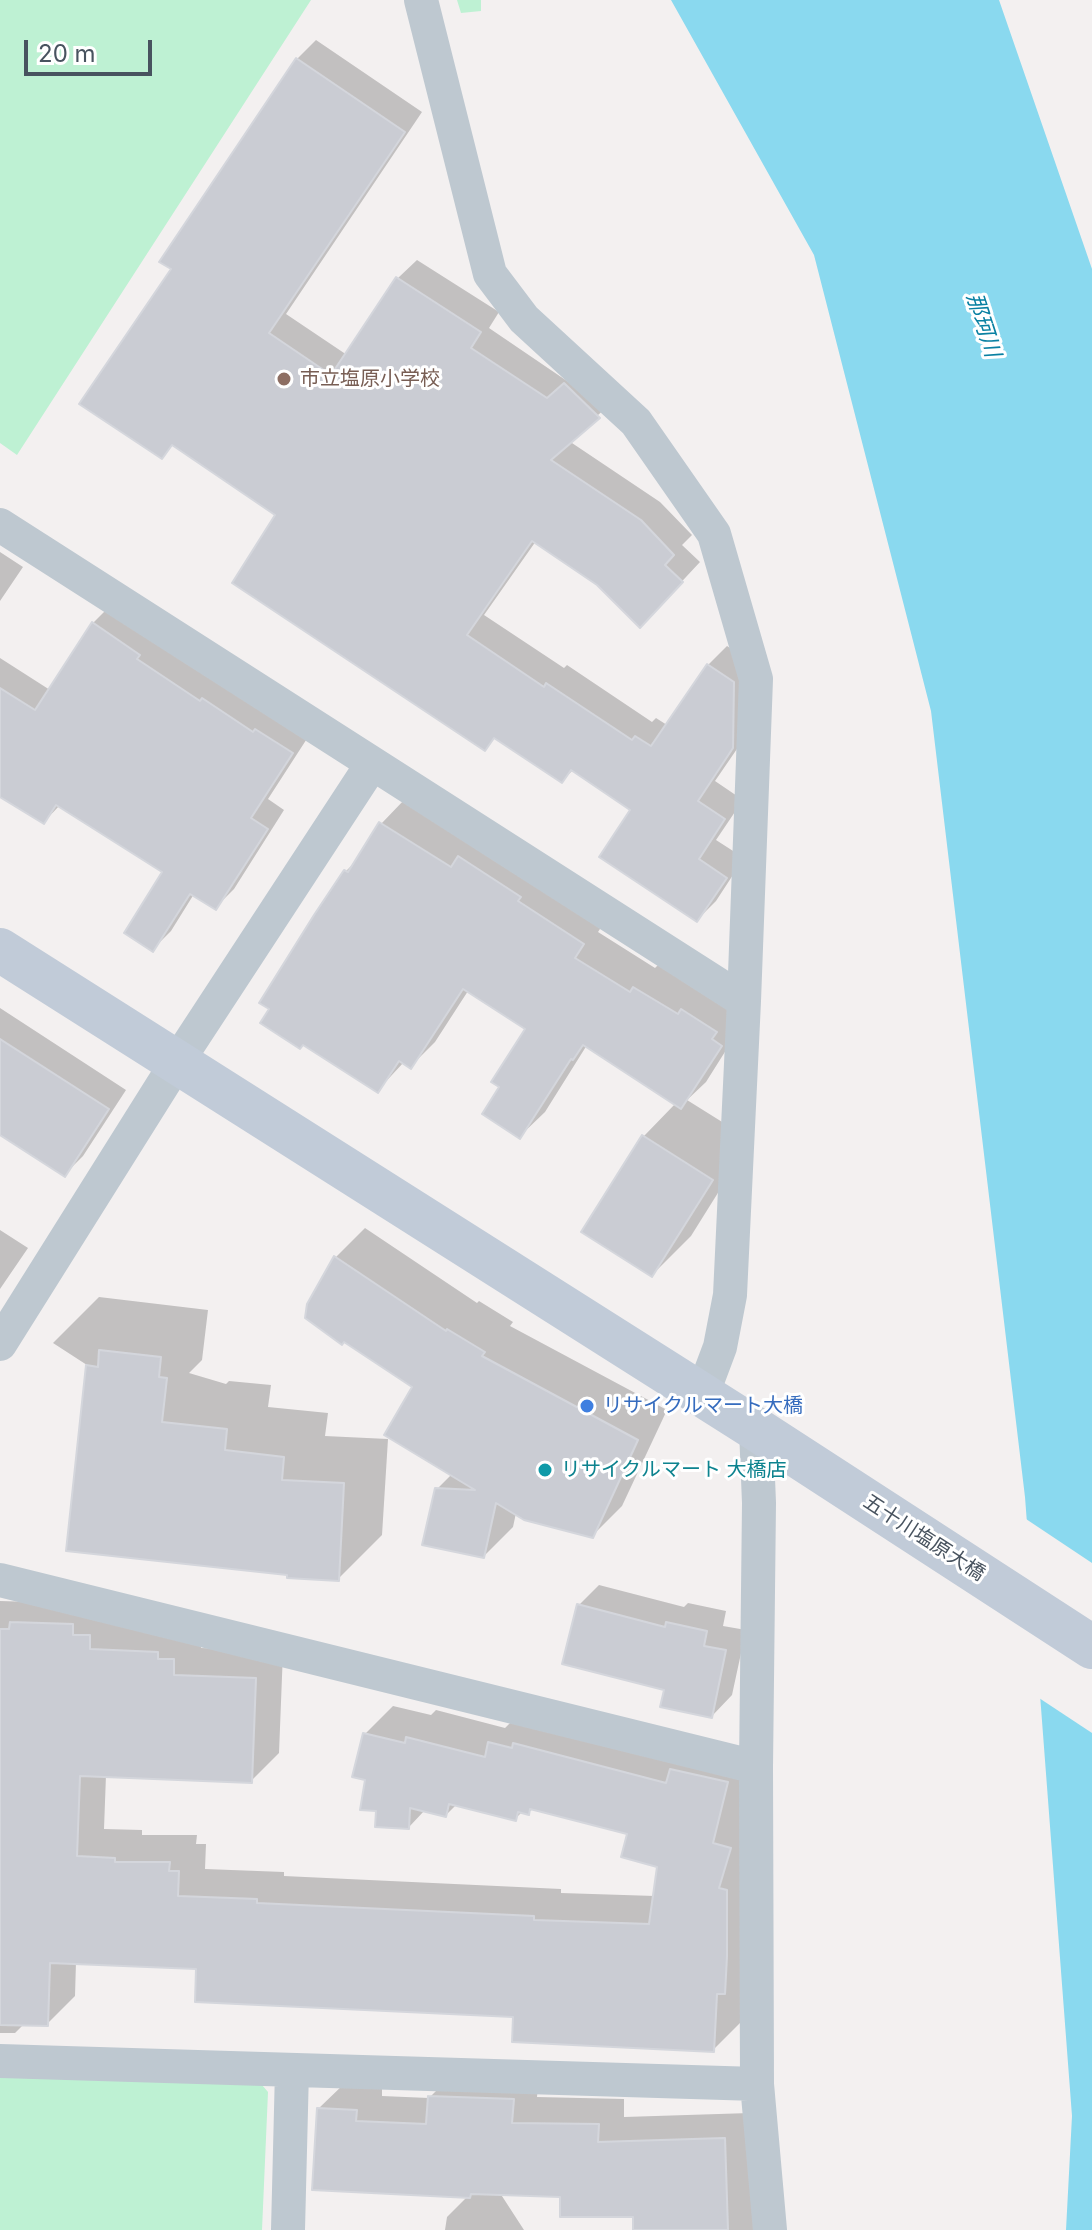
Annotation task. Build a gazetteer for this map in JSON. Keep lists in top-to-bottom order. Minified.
{"streets":{"street":["五十川塩原大橋"]},"water":["那珂川"],"places":["市立塩原小学校","リサイクルマート大橋","リサイクルマート 大橋店"],"scale_bar":"20 m"}
